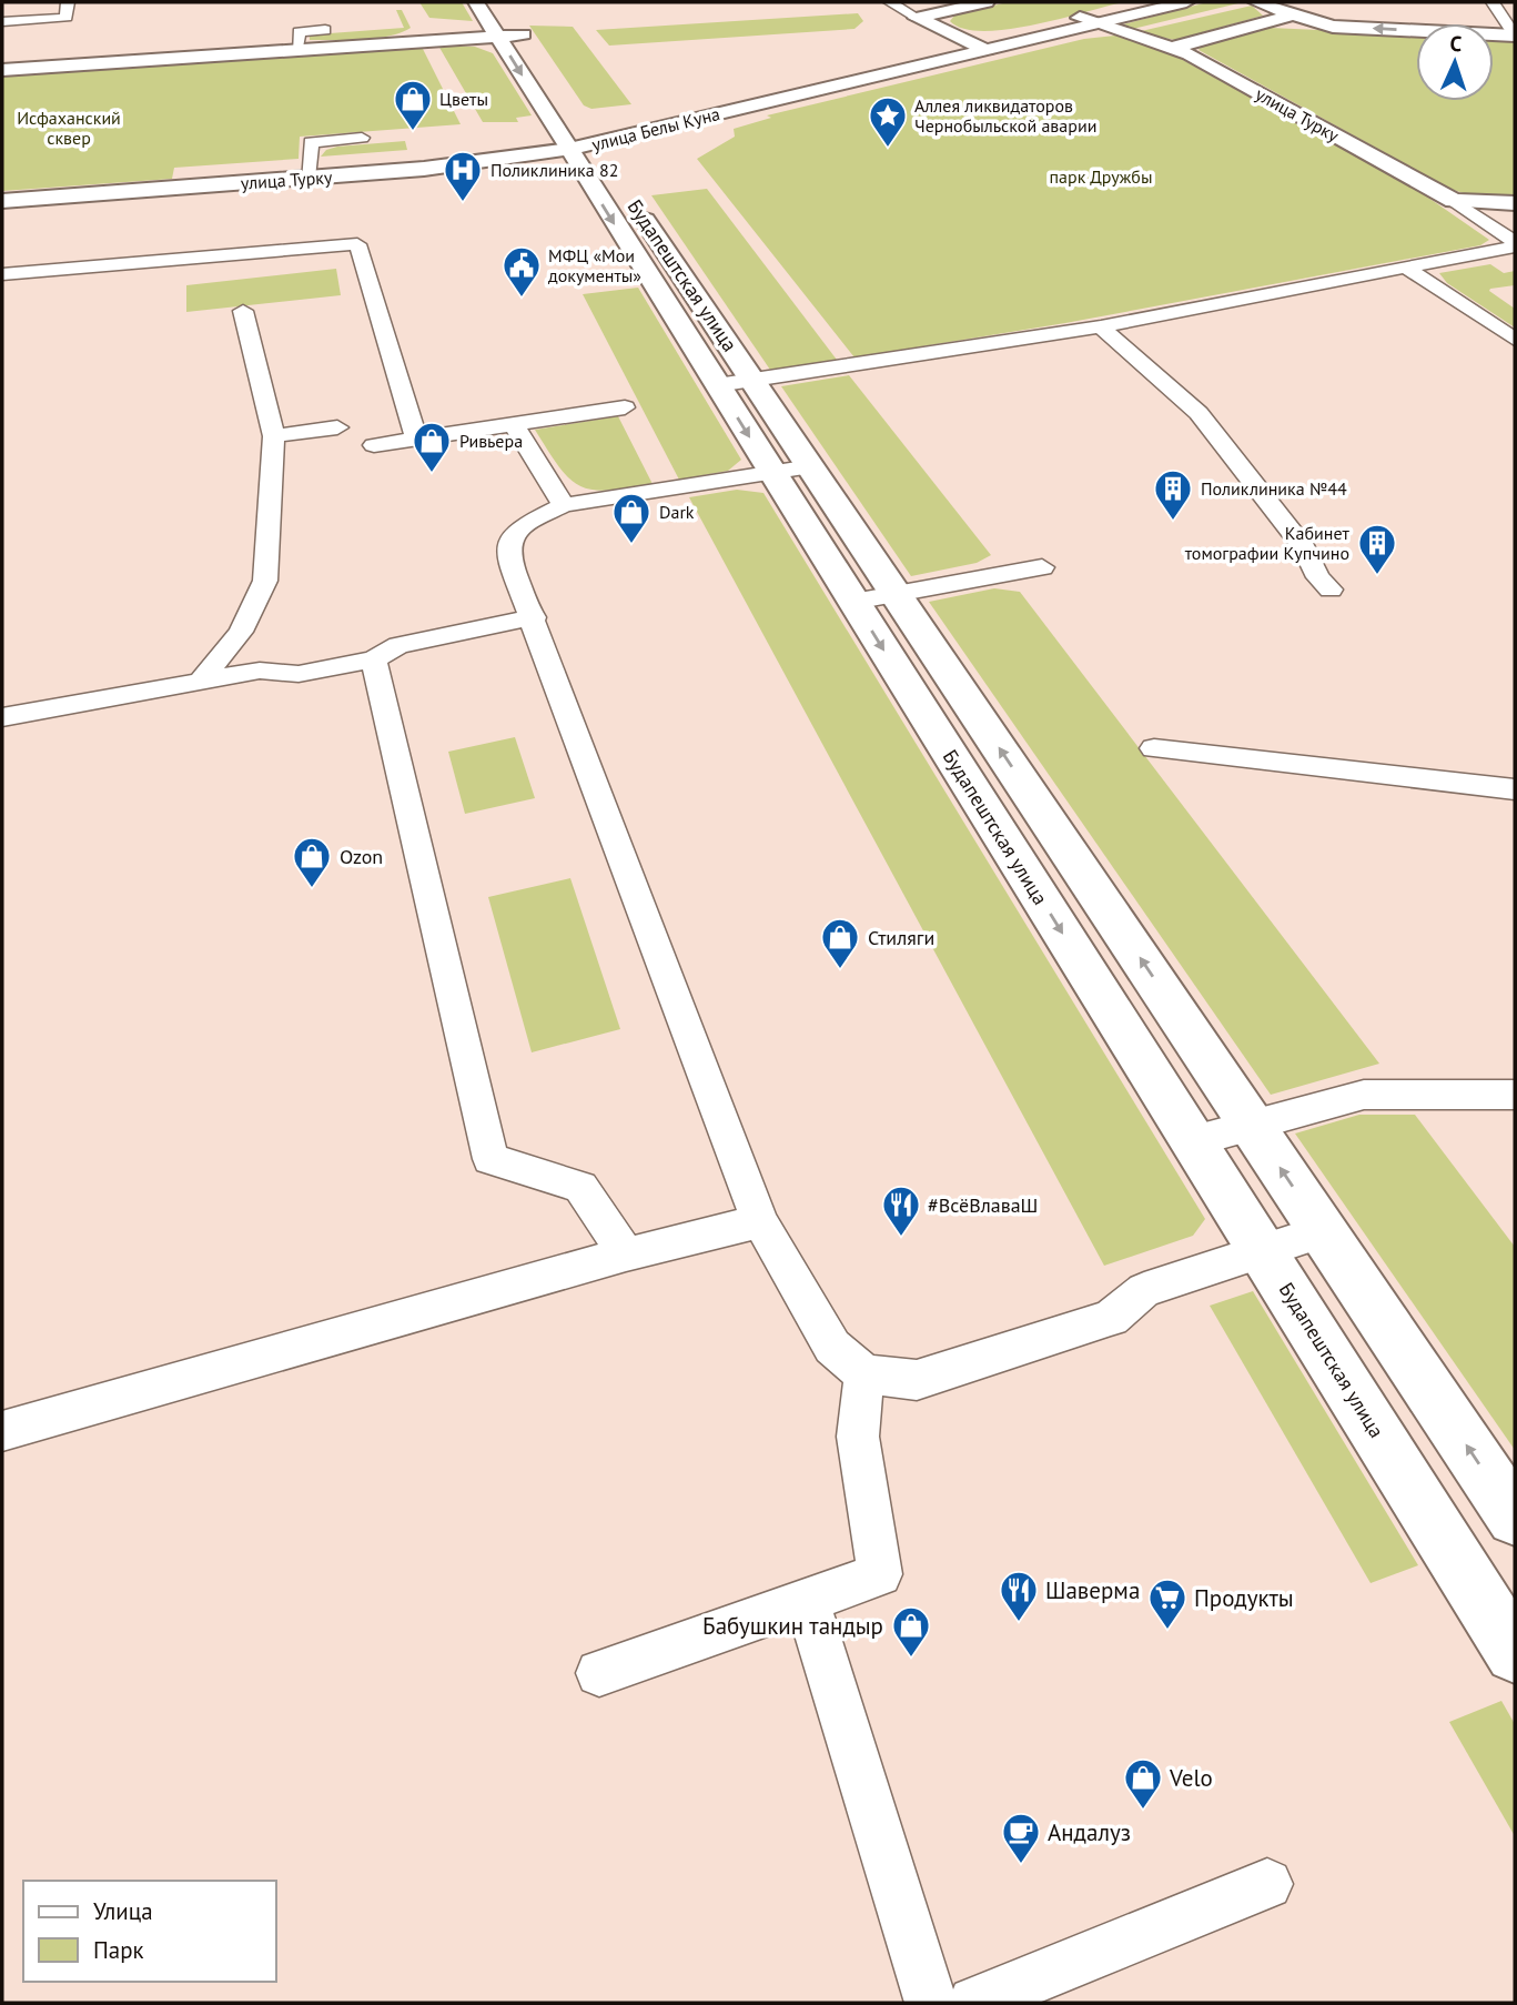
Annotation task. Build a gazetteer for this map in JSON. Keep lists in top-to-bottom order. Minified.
{"streets":{"street":["улица Турку","улица Белы Куна","Будапештская улица"]},"crossings":[["улица Турку","улица Белы Куна"],["улица Турку","Будапештская улица"],["улица Белы Куна","Будапештская улица"]],"parks":["Исфаханский сквер","парк Дружбы"],"places":{"shop":["Цветы","Ривьера","Dark","Ozon","Стиляги","Бабушкин тандыр","Velo"],"place":["Аллея ликвидаторов Чернобыльской аварии"],"hospital":["Поликлиника 82"],"public building":["МФЦ «Мои документы»"],"building":["Поликлиника №44","Кабинет томографии Купчино"],"restaurant":["#ВсёВлаваШ","Шаверма"],"supermarket":["Продукты"],"cafe":["Андалуз"]},"legend":["Улица","Парк"],"north":"top"}
